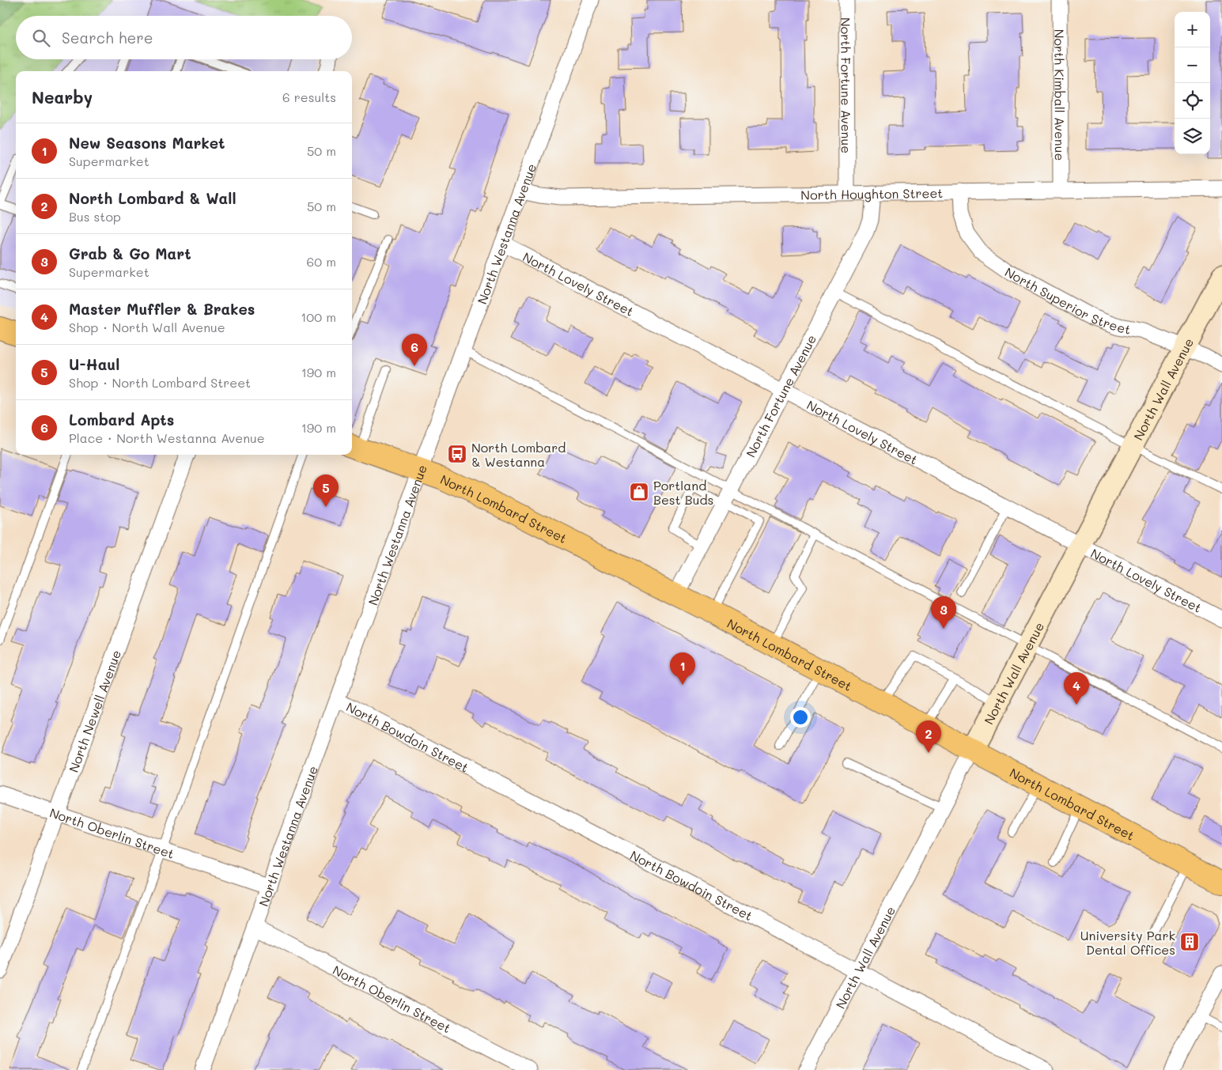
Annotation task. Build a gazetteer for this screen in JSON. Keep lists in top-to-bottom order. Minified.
{"streets":{"main road":["North Lombard Street"],"street":["North Fortune Avenue","North Kimball Avenue","North Houghton Street","North Westanna Avenue","North Lovely Street","North Superior Street","North Wall Avenue","North Newell Avenue","North Bowdoin Street","North Oberlin Street"]},"crossings":[["North Fortune Avenue","North Houghton Street"],["North Fortune Avenue","North Lovely Street"],["North Fortune Avenue","North Lombard Street"],["North Kimball Avenue","North Houghton Street"],["North Houghton Street","North Westanna Avenue"],["North Houghton Street","North Superior Street"],["North Westanna Avenue","North Lovely Street"],["North Westanna Avenue","North Lombard Street"],["North Westanna Avenue","North Bowdoin Street"],["North Westanna Avenue","North Oberlin Street"],["North Lovely Street","North Wall Avenue"],["North Superior Street","North Wall Avenue"],["North Wall Avenue","North Lombard Street"],["North Wall Avenue","North Bowdoin Street"],["North Newell Avenue","North Oberlin Street"]],"places":{"bus stop":["North Lombard & Westanna"],"shop":["Portland Best Buds"],"building":["University Park Dental Offices"]},"page":{"map_buttons":["+","−"],"search":"Search here","heading":["Nearby","6 results"],"list":[{"mark":"1","name":"New Seasons Market","note":"Supermarket","value":"50 m"},{"mark":"2","name":"North Lombard & Wall","note":"Bus stop","value":"50 m"},{"mark":"3","name":"Grab & Go Mart","note":"Supermarket","value":"60 m"},{"mark":"4","name":"Master Muffler & Brakes","note":"Shop · North Wall Avenue","value":"100 m"},{"mark":"5","name":"U-Haul","note":"Shop · North Lombard Street","value":"190 m"},{"mark":"6","name":"Lombard Apts","note":"Place · North Westanna Avenue","value":"190 m"}],"pins":["6","5","3","1","4","2"]}}
